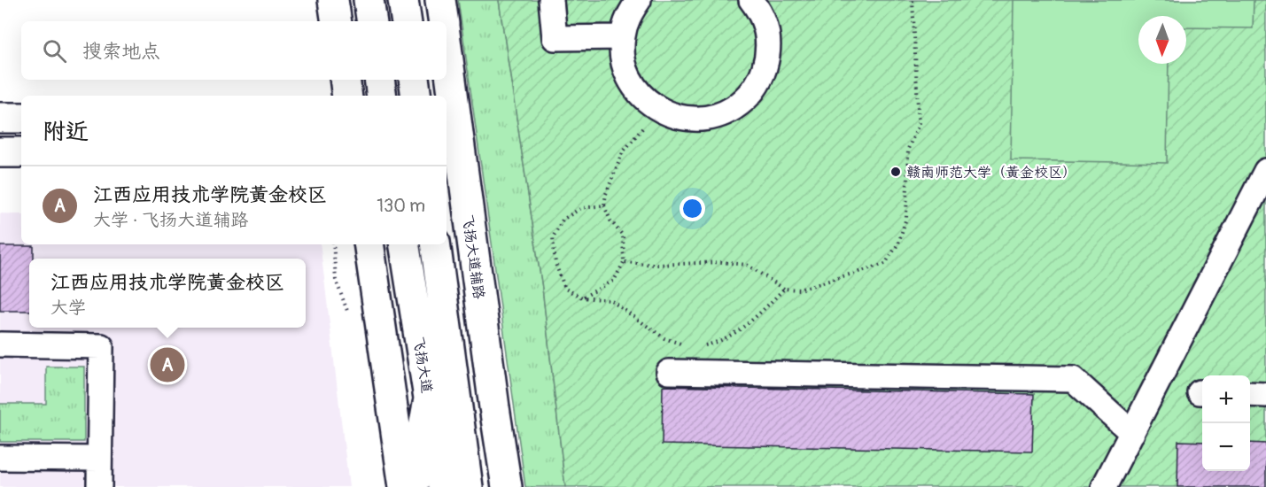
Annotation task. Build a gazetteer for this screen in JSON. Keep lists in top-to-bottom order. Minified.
{"streets":{"street":["飞扬大道辅路","飞扬大道"]},"places":["赣南师范大学（黄金校区）"],"north":"bottom","page":{"search":"搜索地点","heading":"附近","list":[{"mark":"A","name":"江西应用技术学院黄金校区","note":"大学 · 飞扬大道辅路","value":"130 m"}],"popup":["江西应用技术学院黄金校区","大学"],"pins":"A","map_buttons":["+","−"]}}
